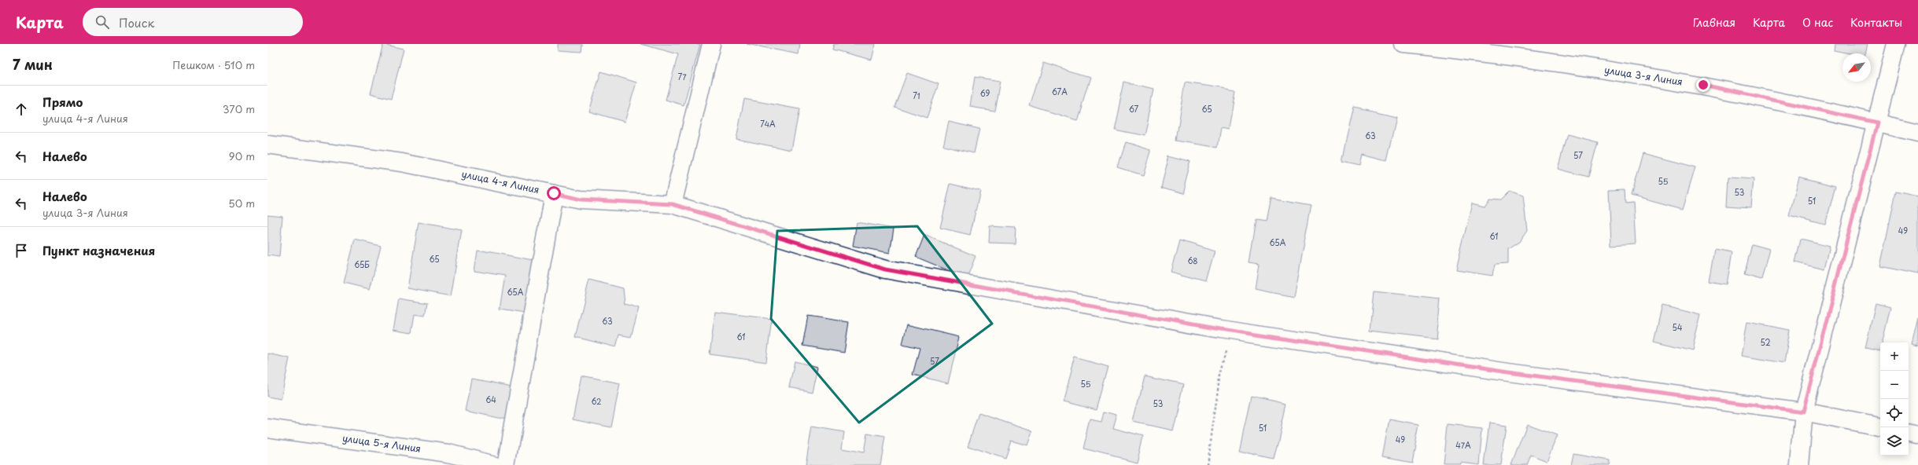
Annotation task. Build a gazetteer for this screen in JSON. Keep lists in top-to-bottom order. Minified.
{"streets":{"street":["улица 3-я Линия","улица 4-я Линия","улица 5-я Линия"]},"house_numbers":["77","67А","69","71","67","65","74А","63","57","55","53","51","49","61","65А","65","68","65Б","65А","63","54","61","52","57","55","64","62","53","51","49","47А"],"north":"bottom left","page":{"header":"Карта","search":"Поиск","nav":["Главная","Карта","О нас","Контакты"],"heading":["7 мин","Пешком · 510 m"],"list":[["Прямо","улица 4-я Линия","370 m"],["Налево","90 m"],["Налево","улица 3-я Линия","50 m"],"Пункт назначения"],"map_buttons":["+","−"]}}
